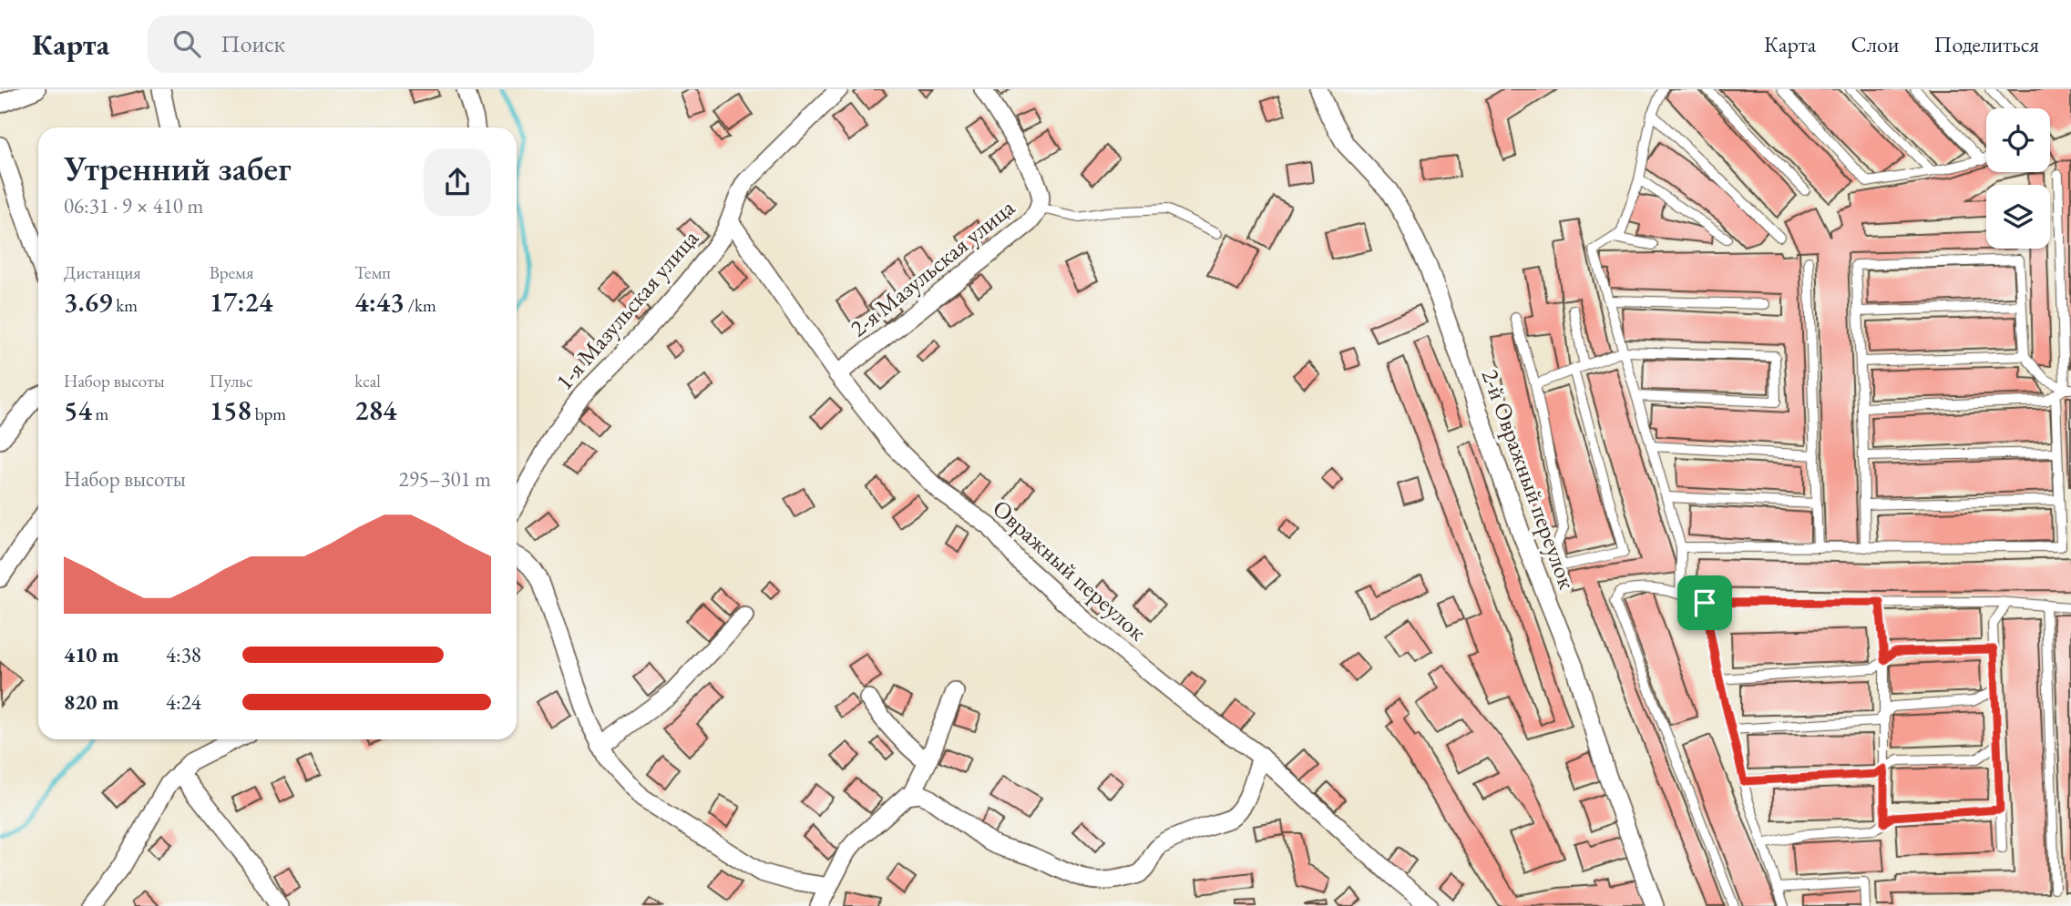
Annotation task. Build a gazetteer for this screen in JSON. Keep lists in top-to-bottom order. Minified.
{"streets":{"street":["2-я Мазульская улица","1-я Мазульская улица","2-й Овражный переулок","Овражный переулок"]},"crossings":[["2-я Мазульская улица","Овражный переулок"],["1-я Мазульская улица","Овражный переулок"]],"page":{"header":"Карта","search":"Поиск","nav":["Карта","Слои","Поделиться"],"heading":["Утренний забег","06:31 · 9 × 410 m"],"stats":[["Дистанция","3.69 km"],["Время","17:24"],["Темп","4:43 /km"],["Набор высоты","54 m"],["Пульс","158 bpm"],["kcal","284"]],"chart":["Набор высоты","295–301 m"],"list":[{"name":"410 m","note":"4:38"},{"name":"820 m","note":"4:24"}]}}
